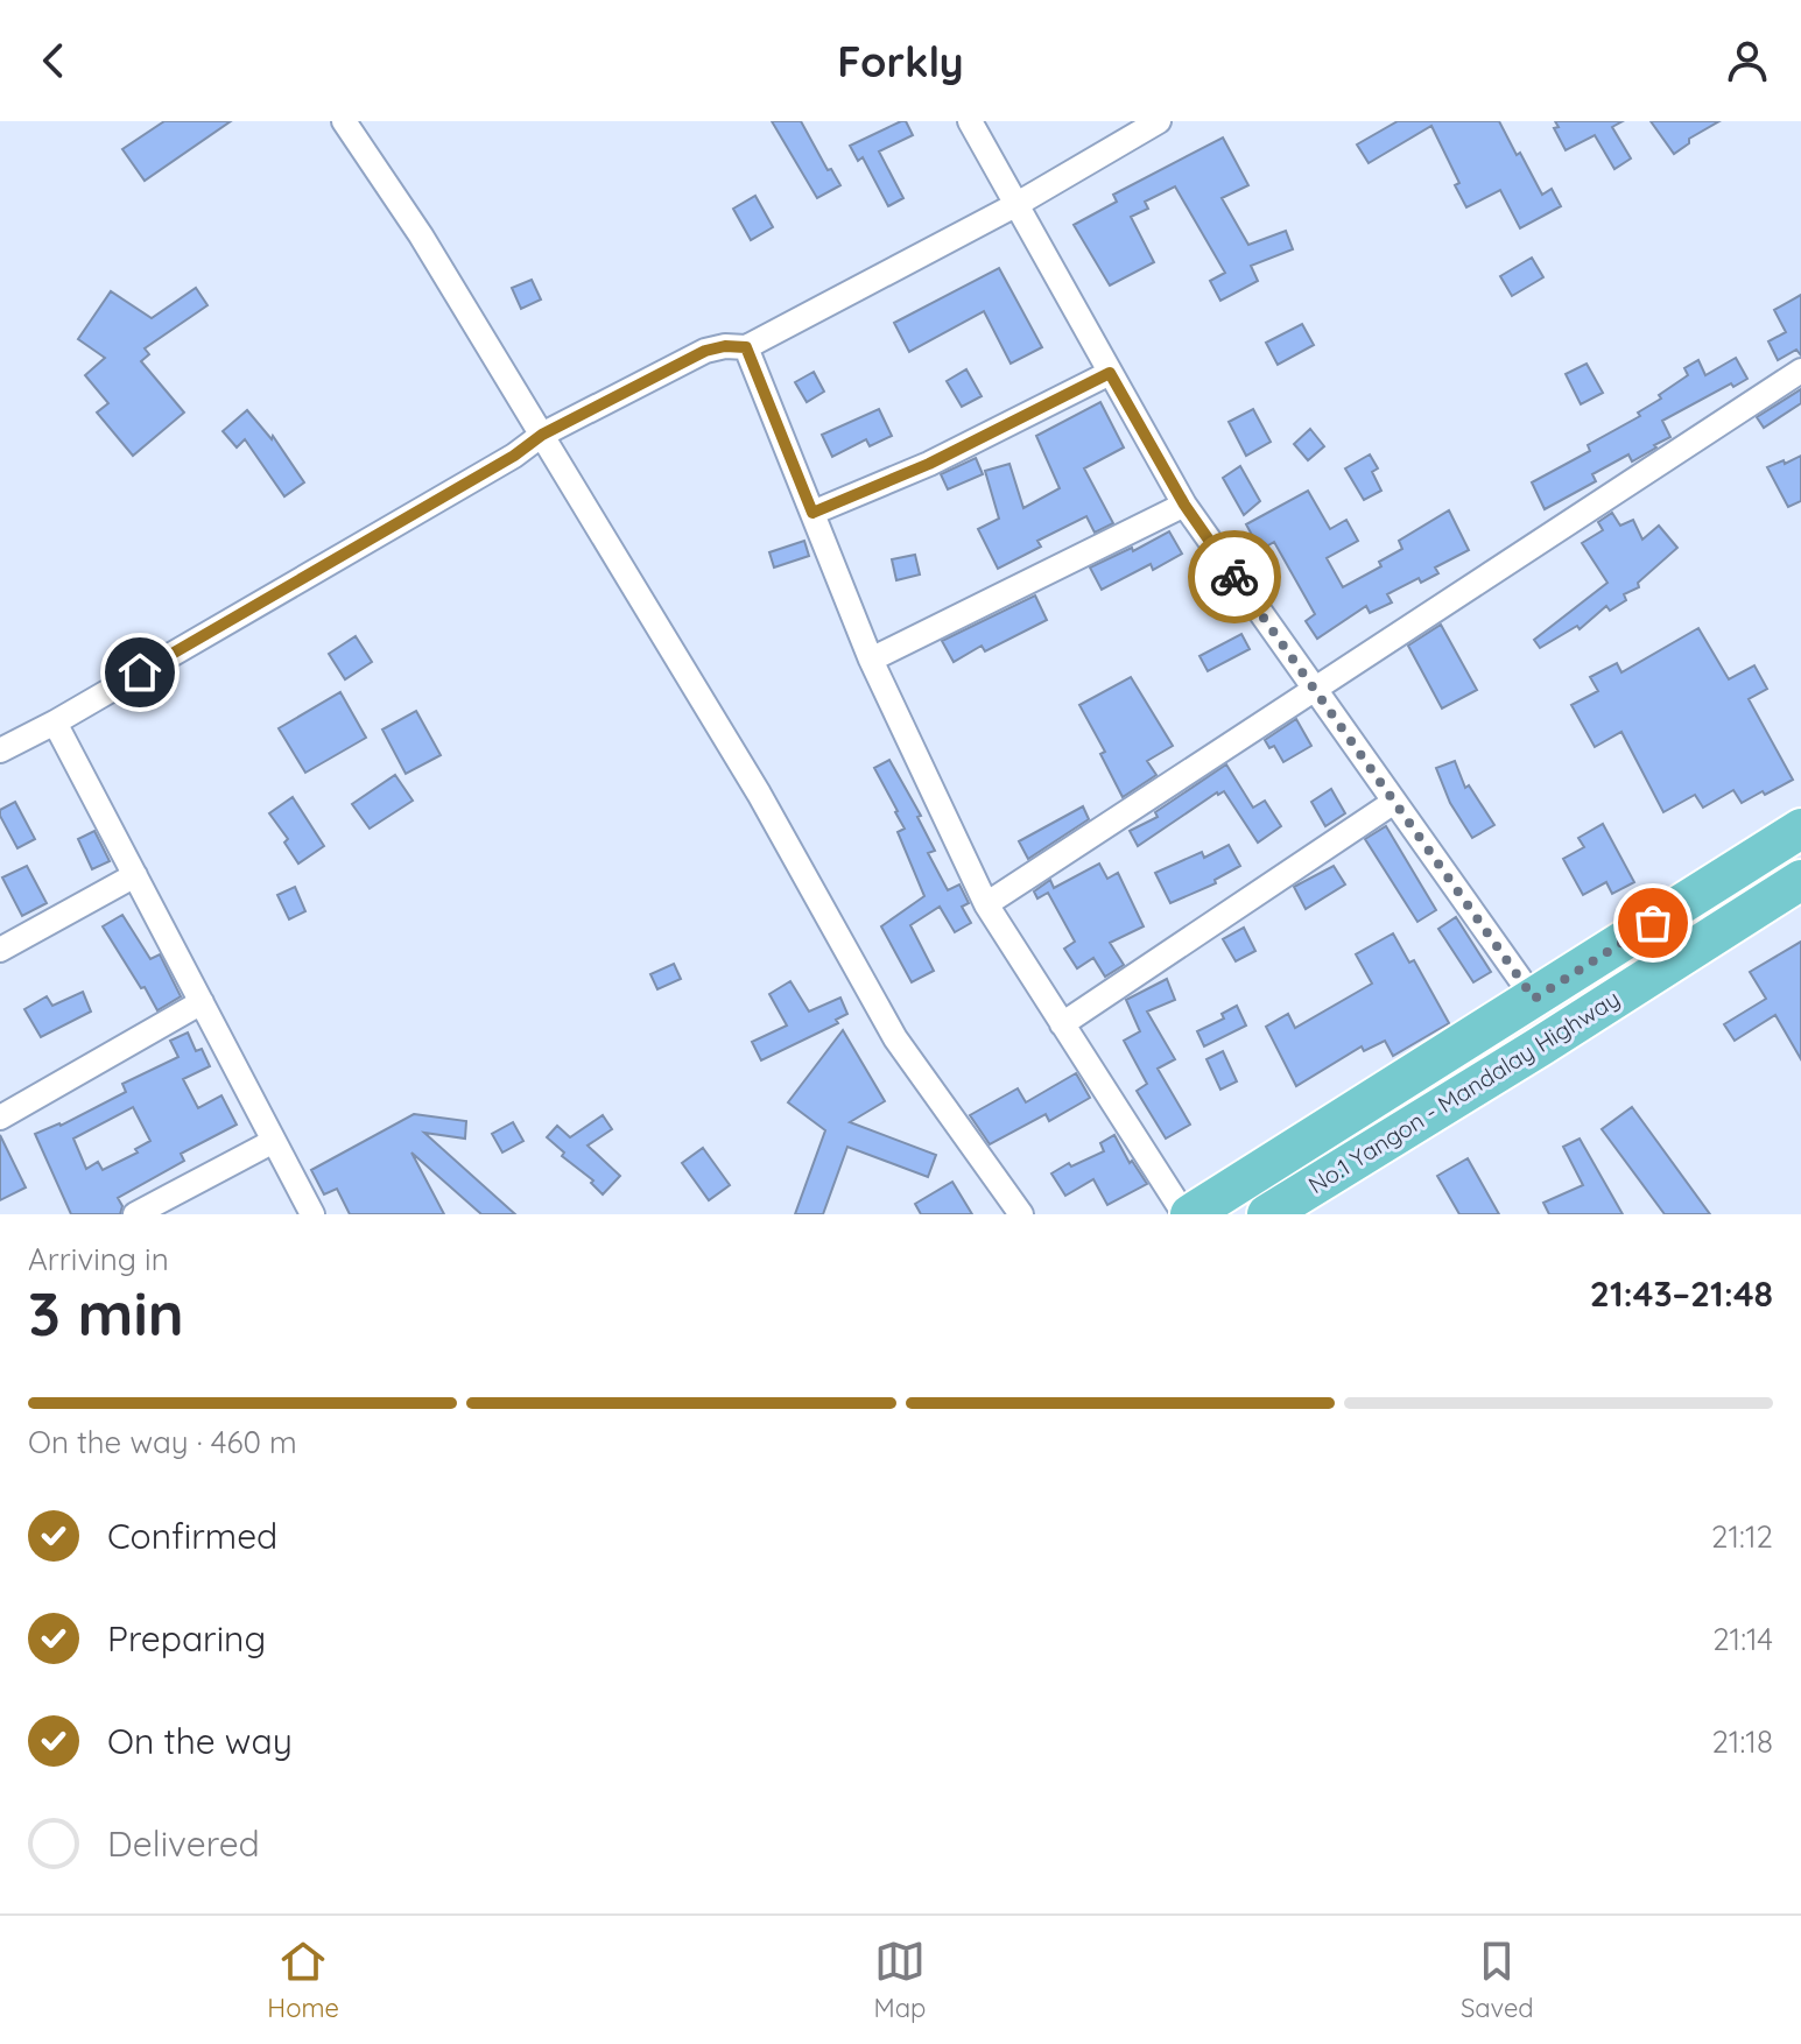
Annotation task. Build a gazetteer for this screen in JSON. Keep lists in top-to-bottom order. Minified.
{"streets":{"highway":["No.1 Yangon - Mandalay Highway"]},"page":{"header":"Forkly","heading":["3 min","Arriving in","21:43–21:48"],"bar":"On the way · 460 m","list":[["Confirmed","21:12"],["Preparing","21:14"],["On the way","21:18"],"Delivered"],"tabs":["Home","Map","Saved"]}}
